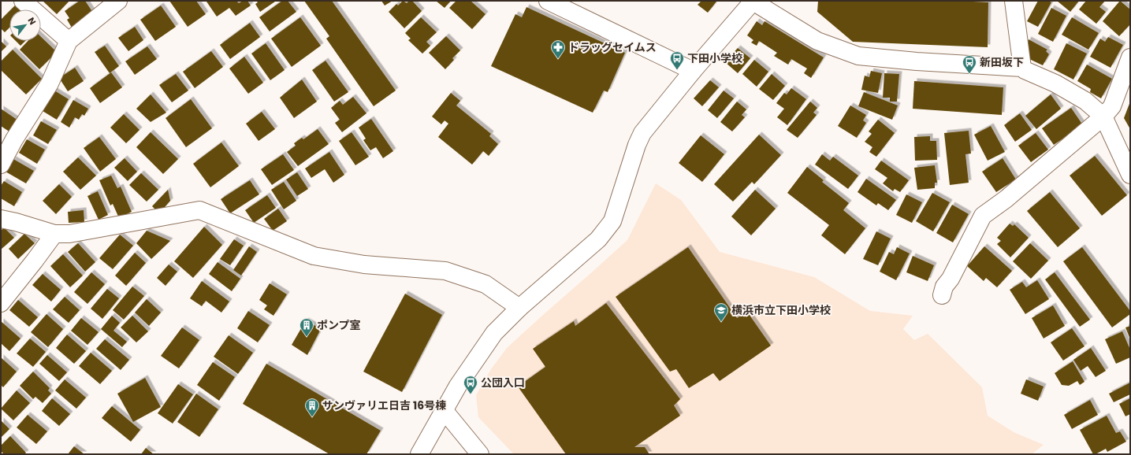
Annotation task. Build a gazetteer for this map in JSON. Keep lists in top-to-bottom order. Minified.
{"places":{"pharmacy":["ドラッグセイムス"],"bus stop":["下田小学校","新田坂下","公団入口"],"school or university":["横浜市立下田小学校"],"building":["ポンプ室","サンヴァリエ日吉 16号棟"]},"north":"top right"}
